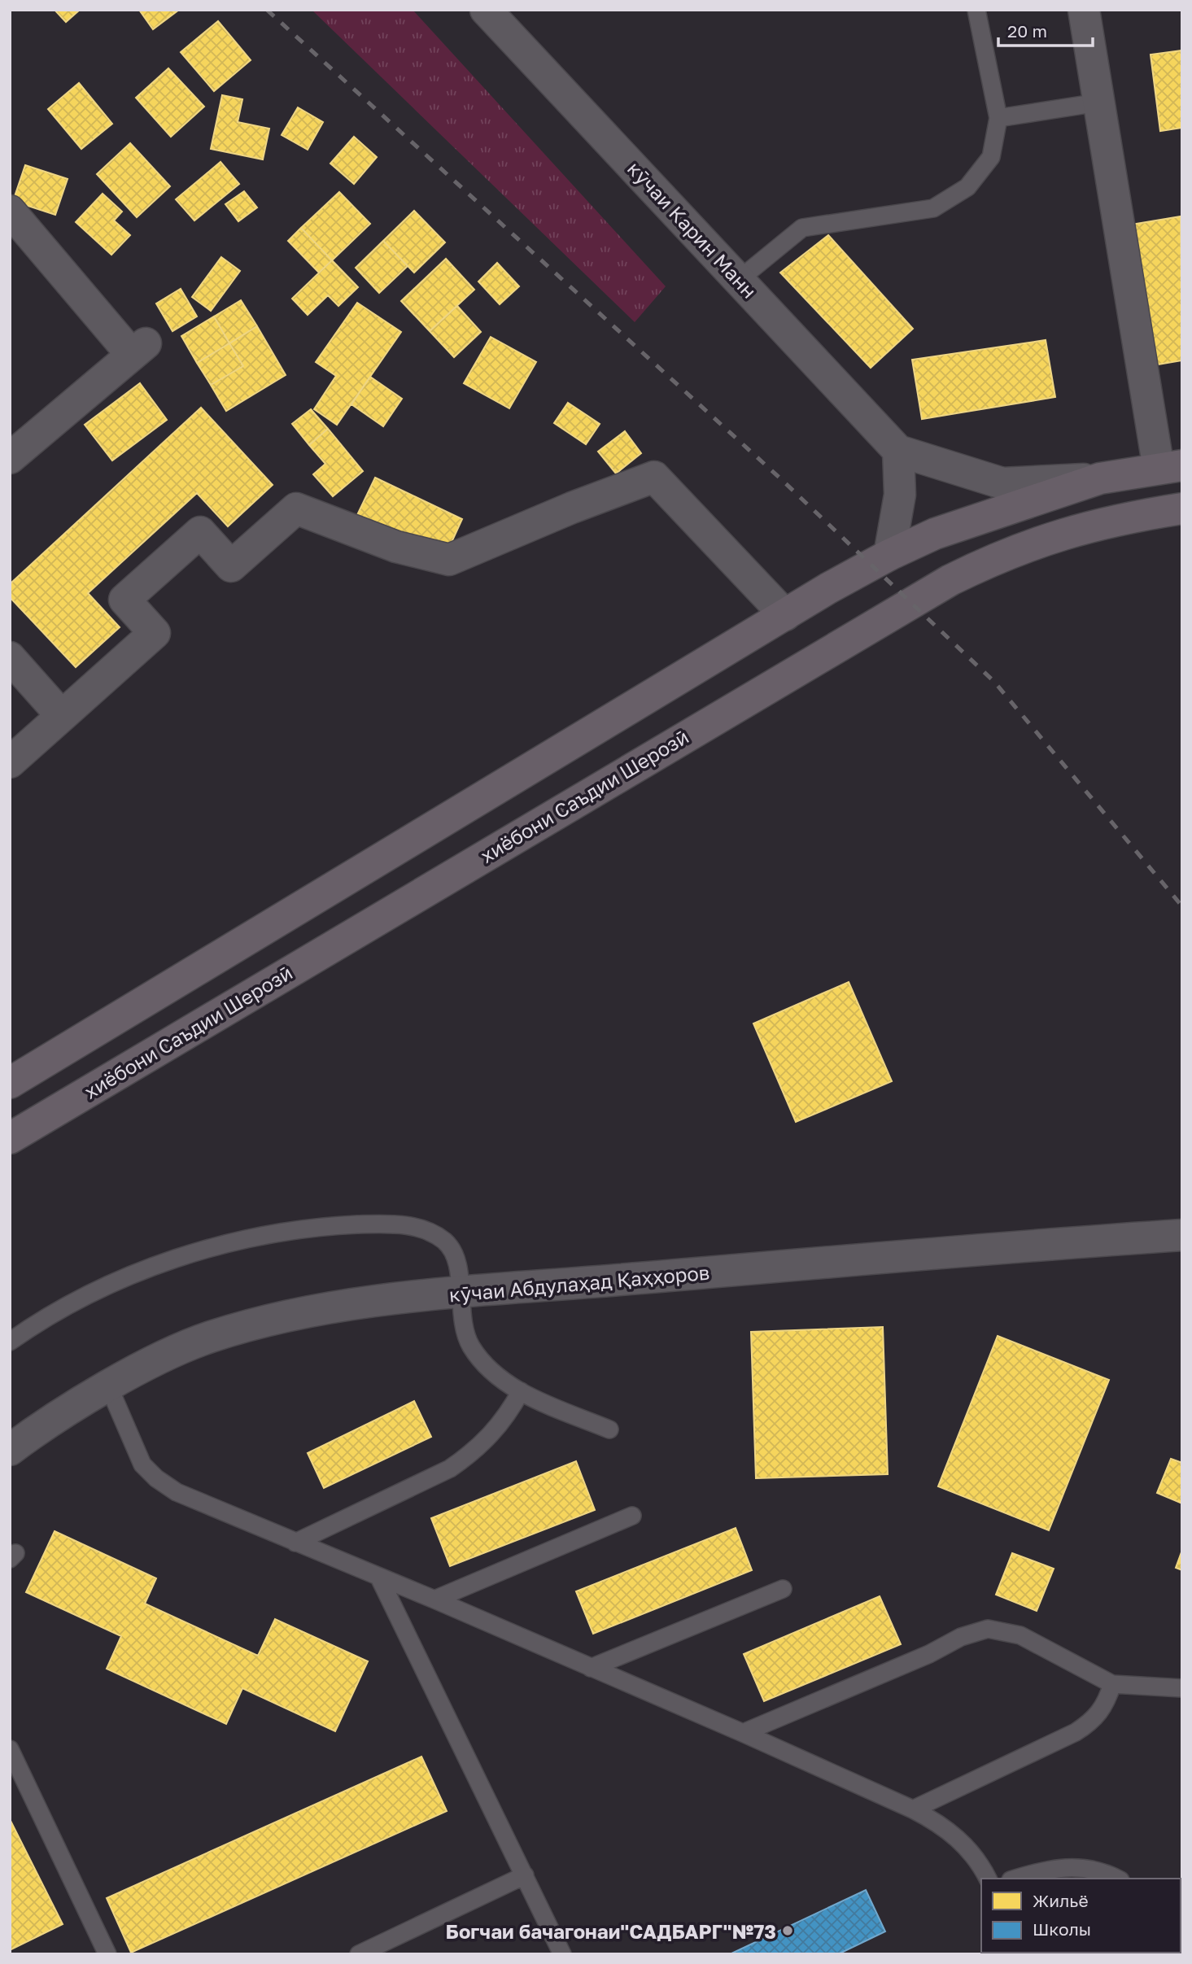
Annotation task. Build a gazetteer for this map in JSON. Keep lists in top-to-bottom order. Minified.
{"streets":{"highway":["хиёбони Саъдии Шерозӣ"],"street":["кӯчаи Карин Манн","кӯчаи Абдулаҳад Қаҳҳоров"]},"places":["Богчаи бачагонаи\"САДБАРГ\"№73"],"legend":["Жильё","Школы"],"scale_bar":"20 m"}
